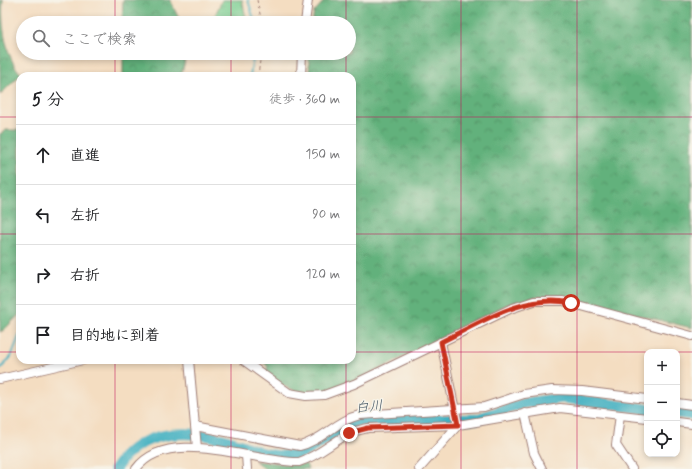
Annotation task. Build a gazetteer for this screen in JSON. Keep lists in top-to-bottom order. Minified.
{"water":["白川"],"page":{"search":"ここで検索","heading":["5 分","徒歩 · 360 m"],"list":[["直進","150 m"],["左折","90 m"],["右折","120 m"],"目的地に到着"],"map_buttons":["+","−"]}}
